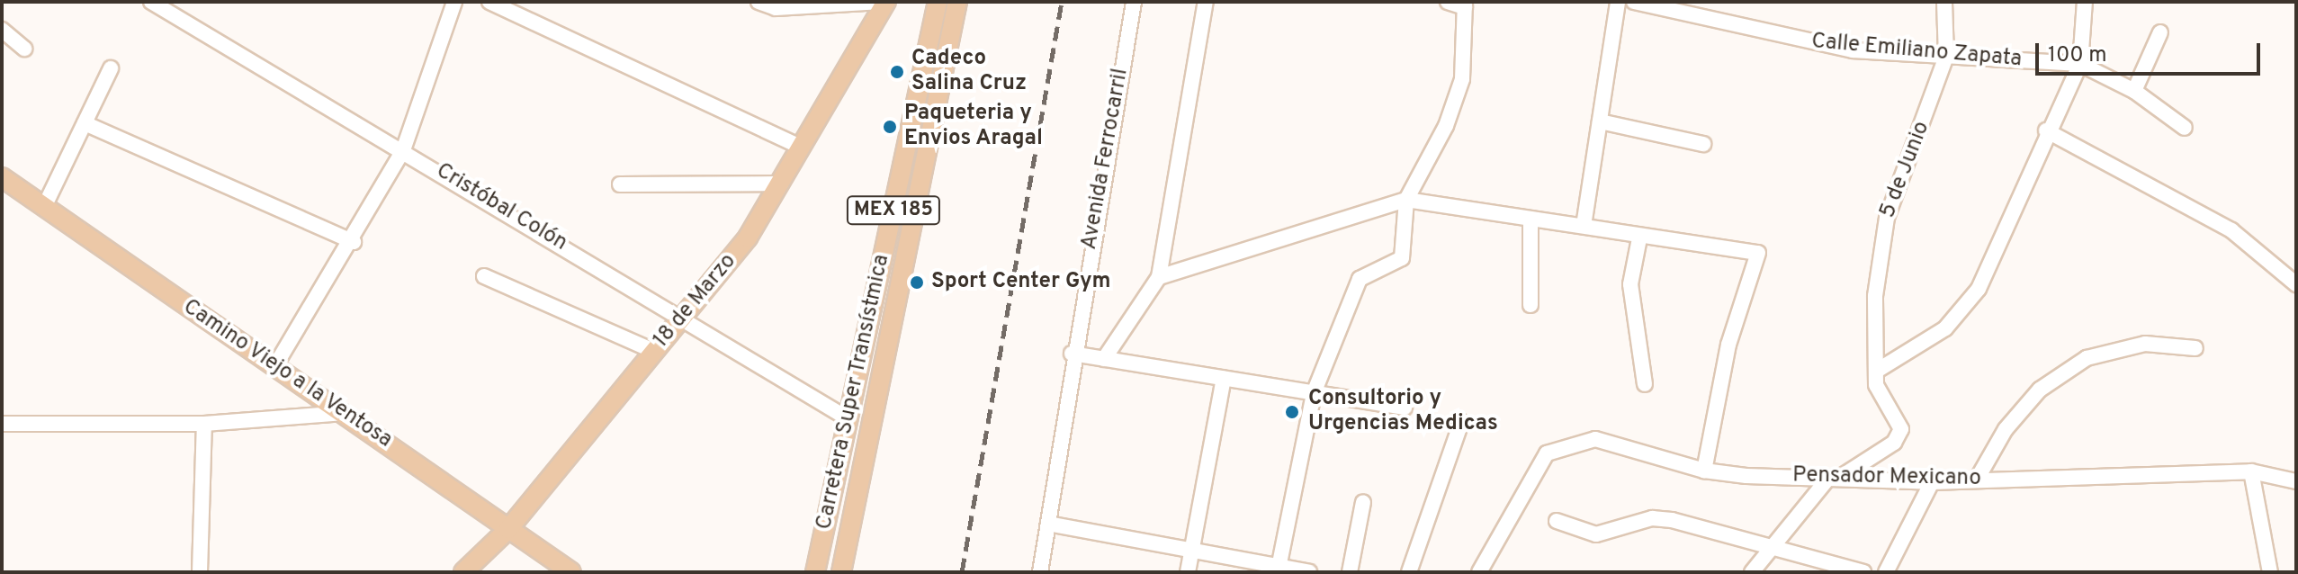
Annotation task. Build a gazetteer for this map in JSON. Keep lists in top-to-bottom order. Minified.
{"streets":{"main road":["MEX 185","18 de Marzo","Camino Viejo a la Ventosa","Carretera Super Transístmica"],"street":["Calle Emiliano Zapata","Avenida Ferrocarril","5 de Junio","Cristóbal Colón","Pensador Mexicano"]},"crossings":[["Calle Emiliano Zapata","5 de Junio"],["5 de Junio","Pensador Mexicano"],["Cristóbal Colón","18 de Marzo"],["Cristóbal Colón","Carretera Super Transístmica"],["18 de Marzo","Camino Viejo a la Ventosa"]],"places":["Cadeco Salina Cruz","Paqueteria y Envios Aragal","Sport Center Gym","Consultorio y Urgencias Medicas"],"scale_bar":"100 m"}
